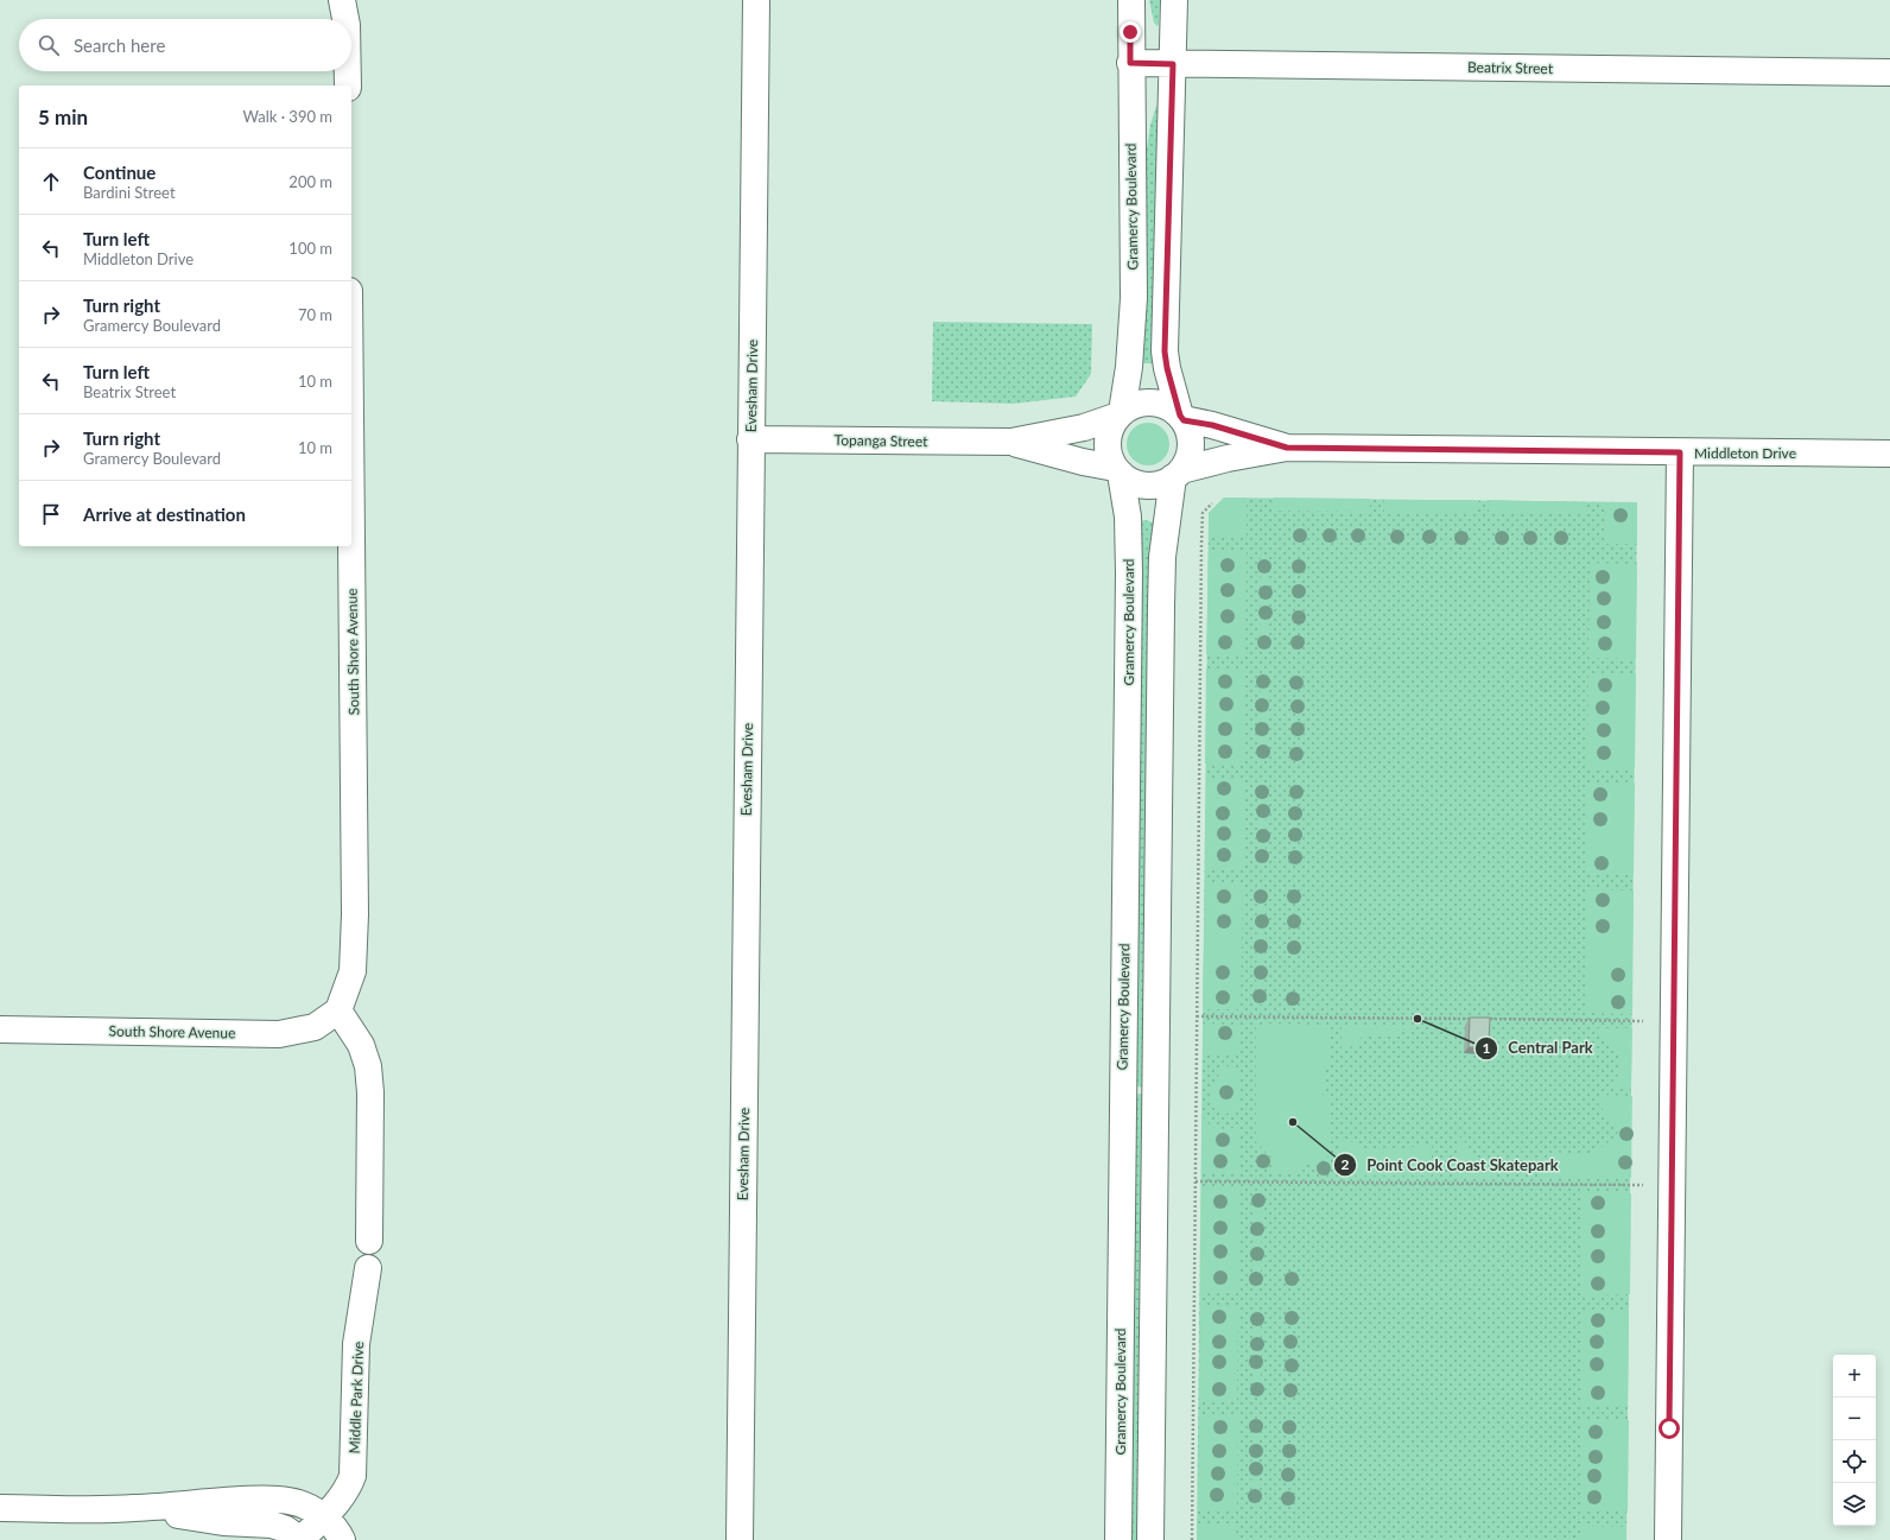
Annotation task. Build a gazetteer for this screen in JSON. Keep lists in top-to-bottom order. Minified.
{"streets":{"street":["Beatrix Street","Gramercy Boulevard","Evesham Drive","Topanga Street","Middleton Drive","South Shore Avenue","Middle Park Drive"]},"crossings":[["Beatrix Street","Gramercy Boulevard"],["Gramercy Boulevard","Topanga Street"],["Gramercy Boulevard","Middleton Drive"],["Evesham Drive","Topanga Street"],["Topanga Street","Middleton Drive"]],"places":["Central Park","Point Cook Coast Skatepark"],"page":{"search":"Search here","heading":["5 min","Walk · 390 m"],"list":[["Continue","Bardini Street","200 m"],["Turn left","Middleton Drive","100 m"],["Turn right","Gramercy Boulevard","70 m"],["Turn left","Beatrix Street","10 m"],["Turn right","Gramercy Boulevard","10 m"],"Arrive at destination"],"map_buttons":["+","−"]}}
